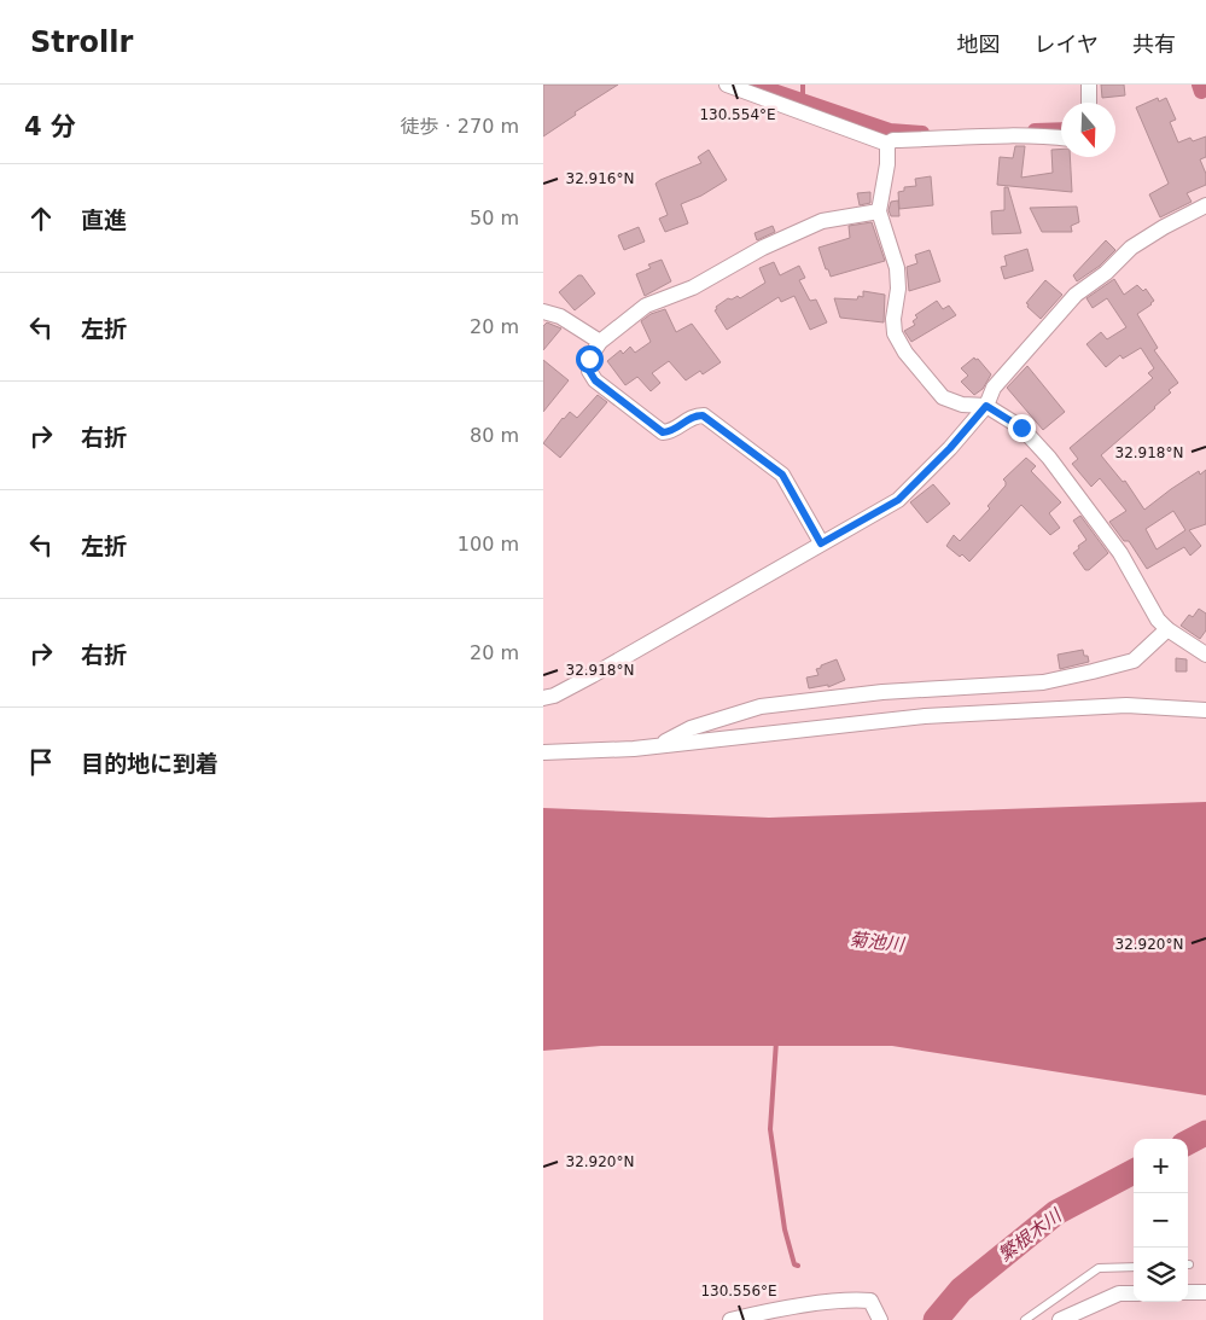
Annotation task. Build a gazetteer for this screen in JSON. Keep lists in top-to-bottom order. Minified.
{"water":["菊池川","繁根木川"],"north":"bottom","page":{"header":"Strollr","nav":["地図","レイヤ","共有"],"heading":["4 分","徒歩 · 270 m"],"list":[["直進","50 m"],["左折","20 m"],["右折","80 m"],["左折","100 m"],["右折","20 m"],"目的地に到着"],"map_buttons":["+","−"]},"coordinates":["130.554°E","32.916°N","32.918°N","32.920°N","130.556°E"]}
